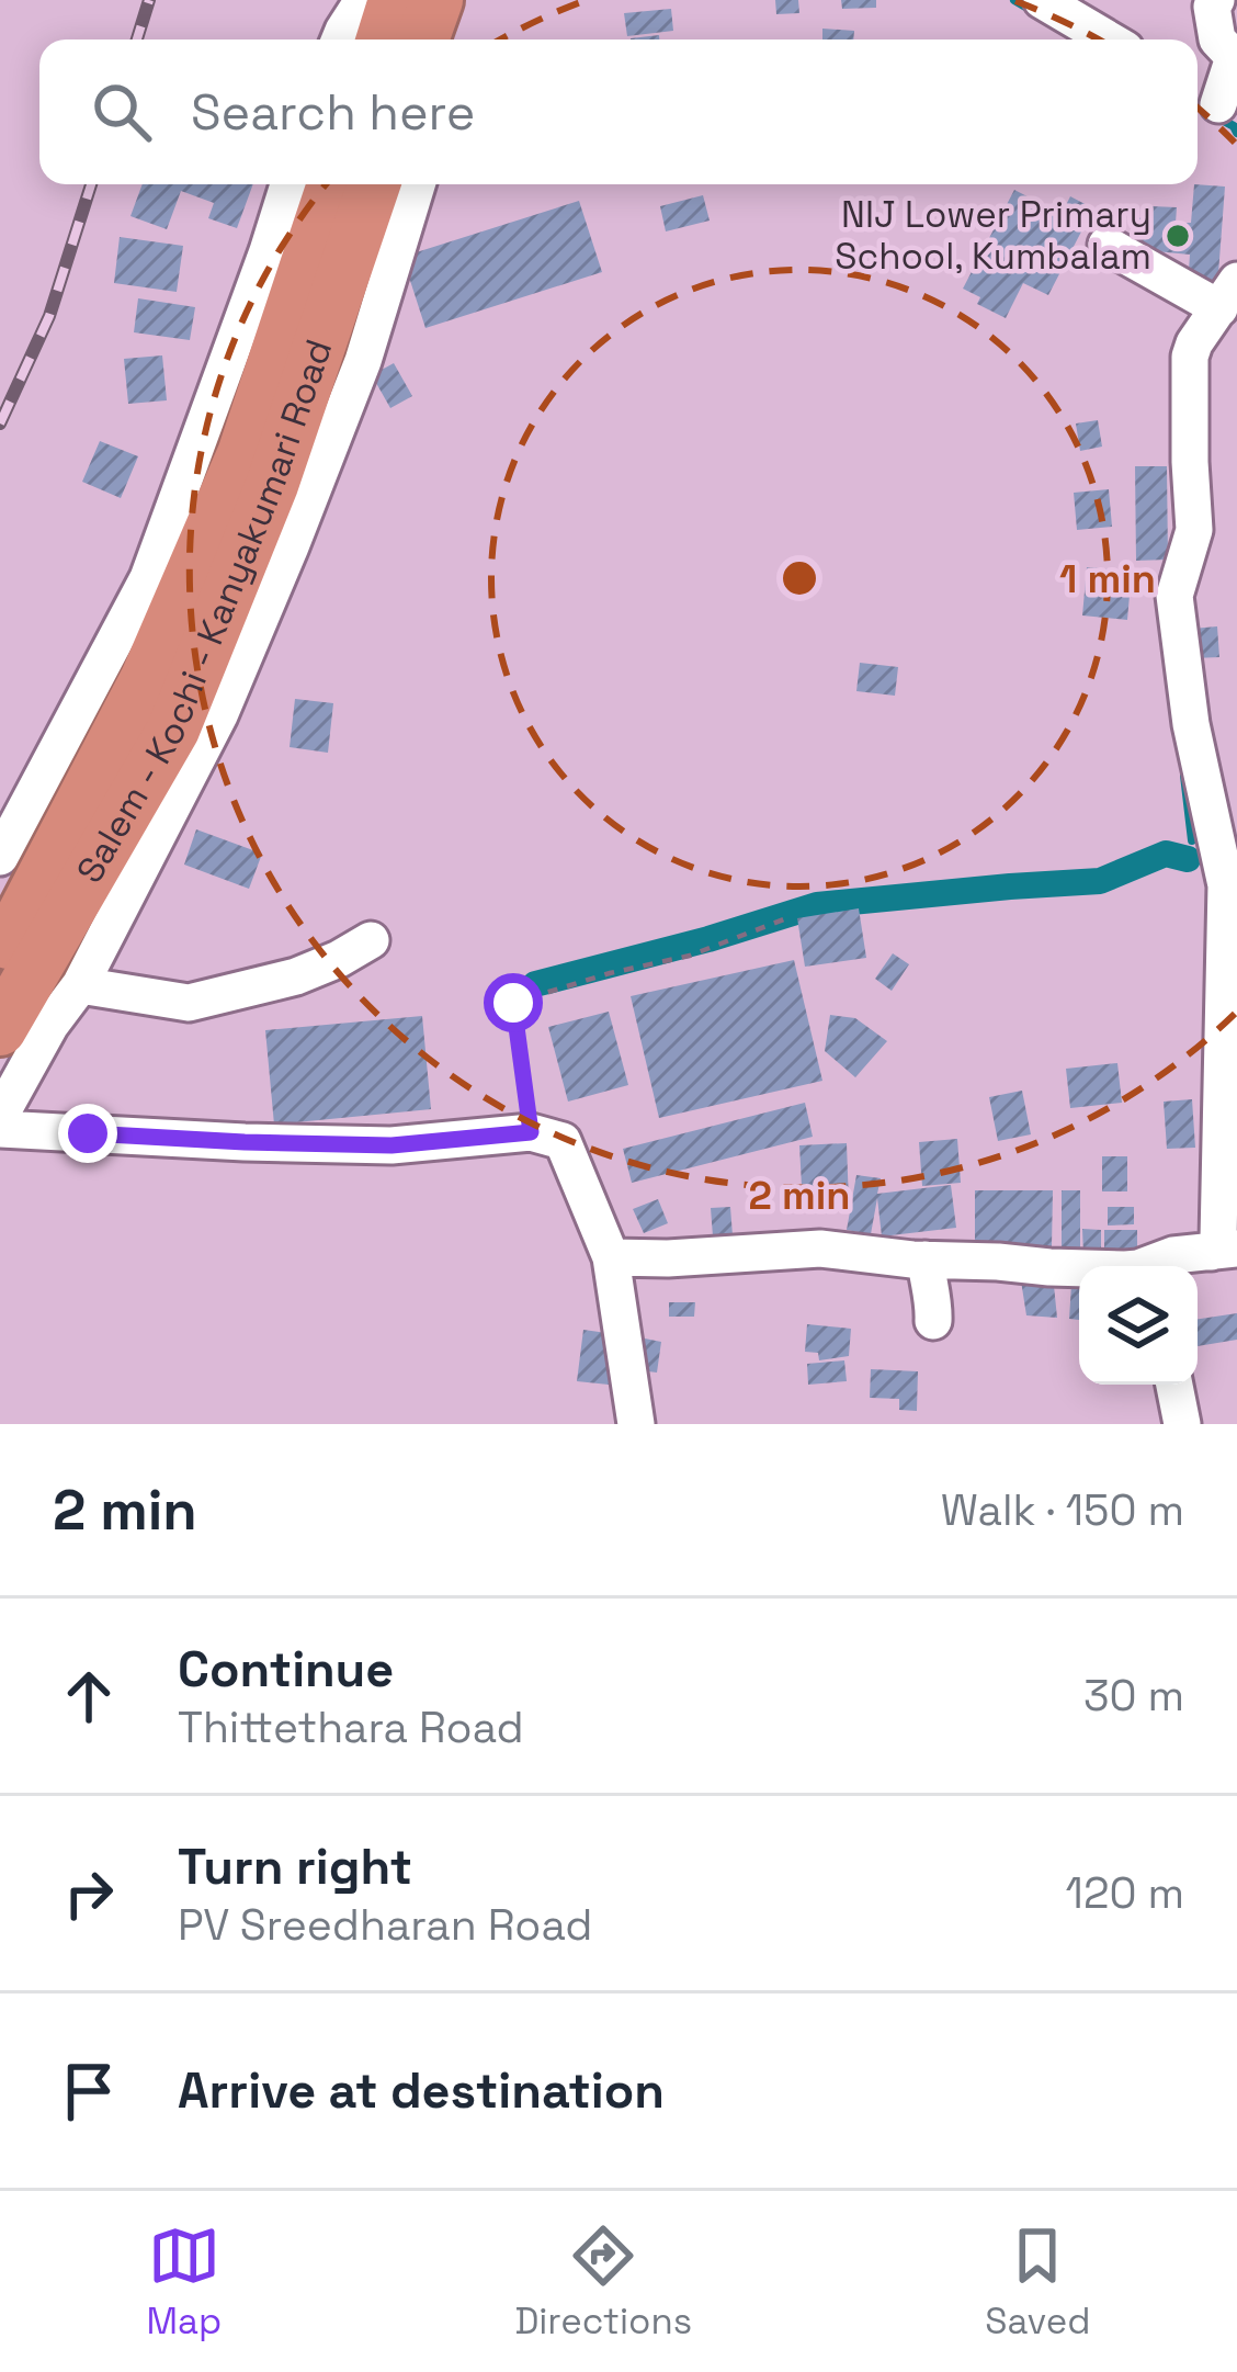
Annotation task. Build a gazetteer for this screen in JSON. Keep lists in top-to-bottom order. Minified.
{"streets":{"highway":["Salem - Kochi - Kanyakumari Road"]},"places":["NIJ Lower Primary School, Kumbalam"],"page":{"search":"Search here","heading":["2 min","Walk · 150 m"],"list":[["Continue","Thittethara Road","30 m"],["Turn right","PV Sreedharan Road","120 m"],"Arrive at destination"],"nav":["Map","Directions","Saved"]},"rings":["1 min","2 min"]}
